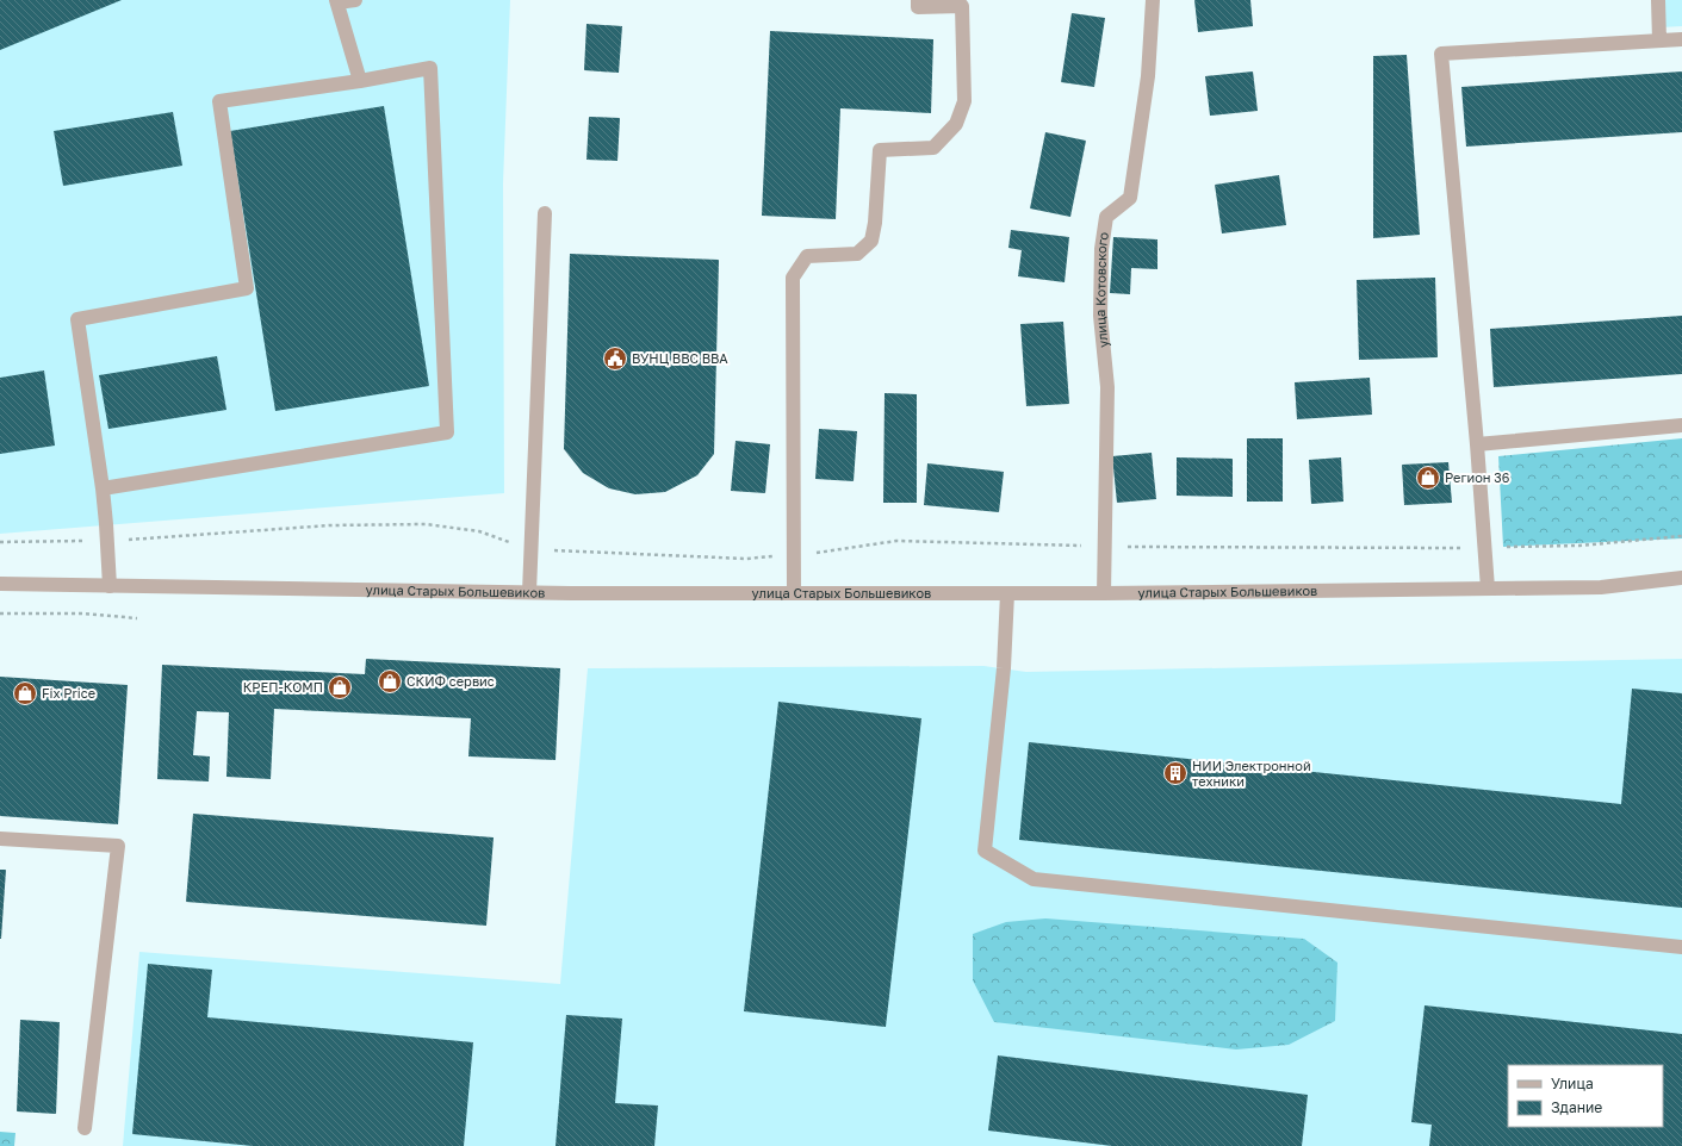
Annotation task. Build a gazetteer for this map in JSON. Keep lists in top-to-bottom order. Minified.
{"streets":{"street":["улица Котовского","улица Старых Большевиков"]},"crossings":[["улица Котовского","улица Старых Большевиков"]],"places":{"public building":["ВУНЦ ВВС ВВА"],"shop":["Регион 36","СКИФ сервис","КРЕП-КОМП","Fix Price"],"building":["НИИ Электронной техники"]},"legend":["Улица","Здание"]}
